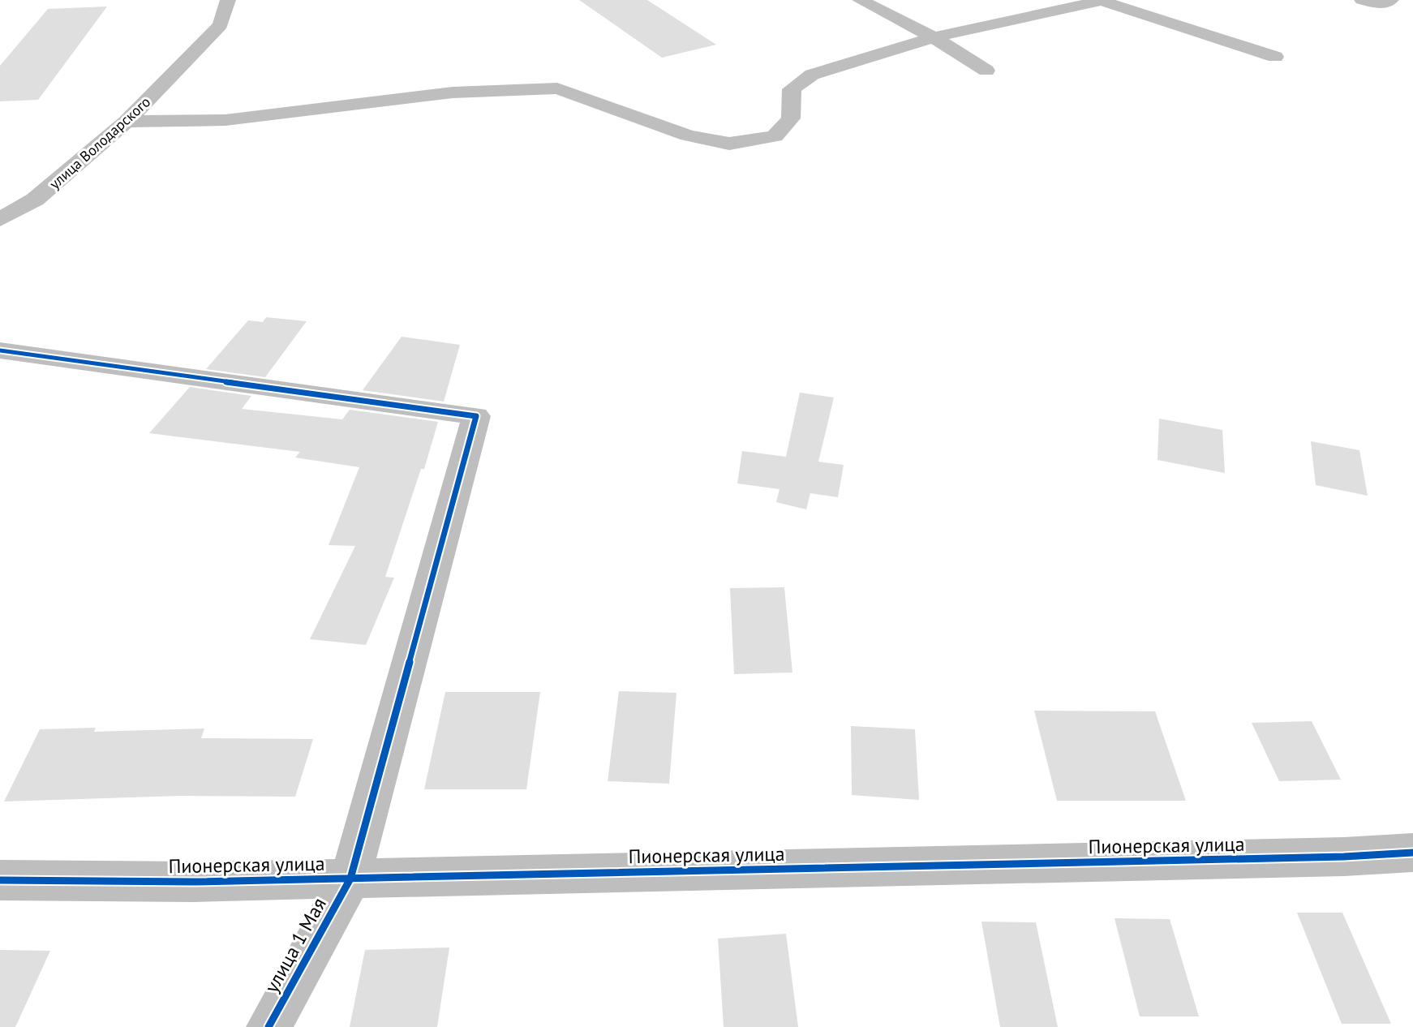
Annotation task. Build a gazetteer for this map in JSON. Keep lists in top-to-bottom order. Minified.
{"streets":{"street":["улица Володарского","Пионерская улица","улица 1 Мая"]},"crossings":[["Пионерская улица","улица 1 Мая"]]}
